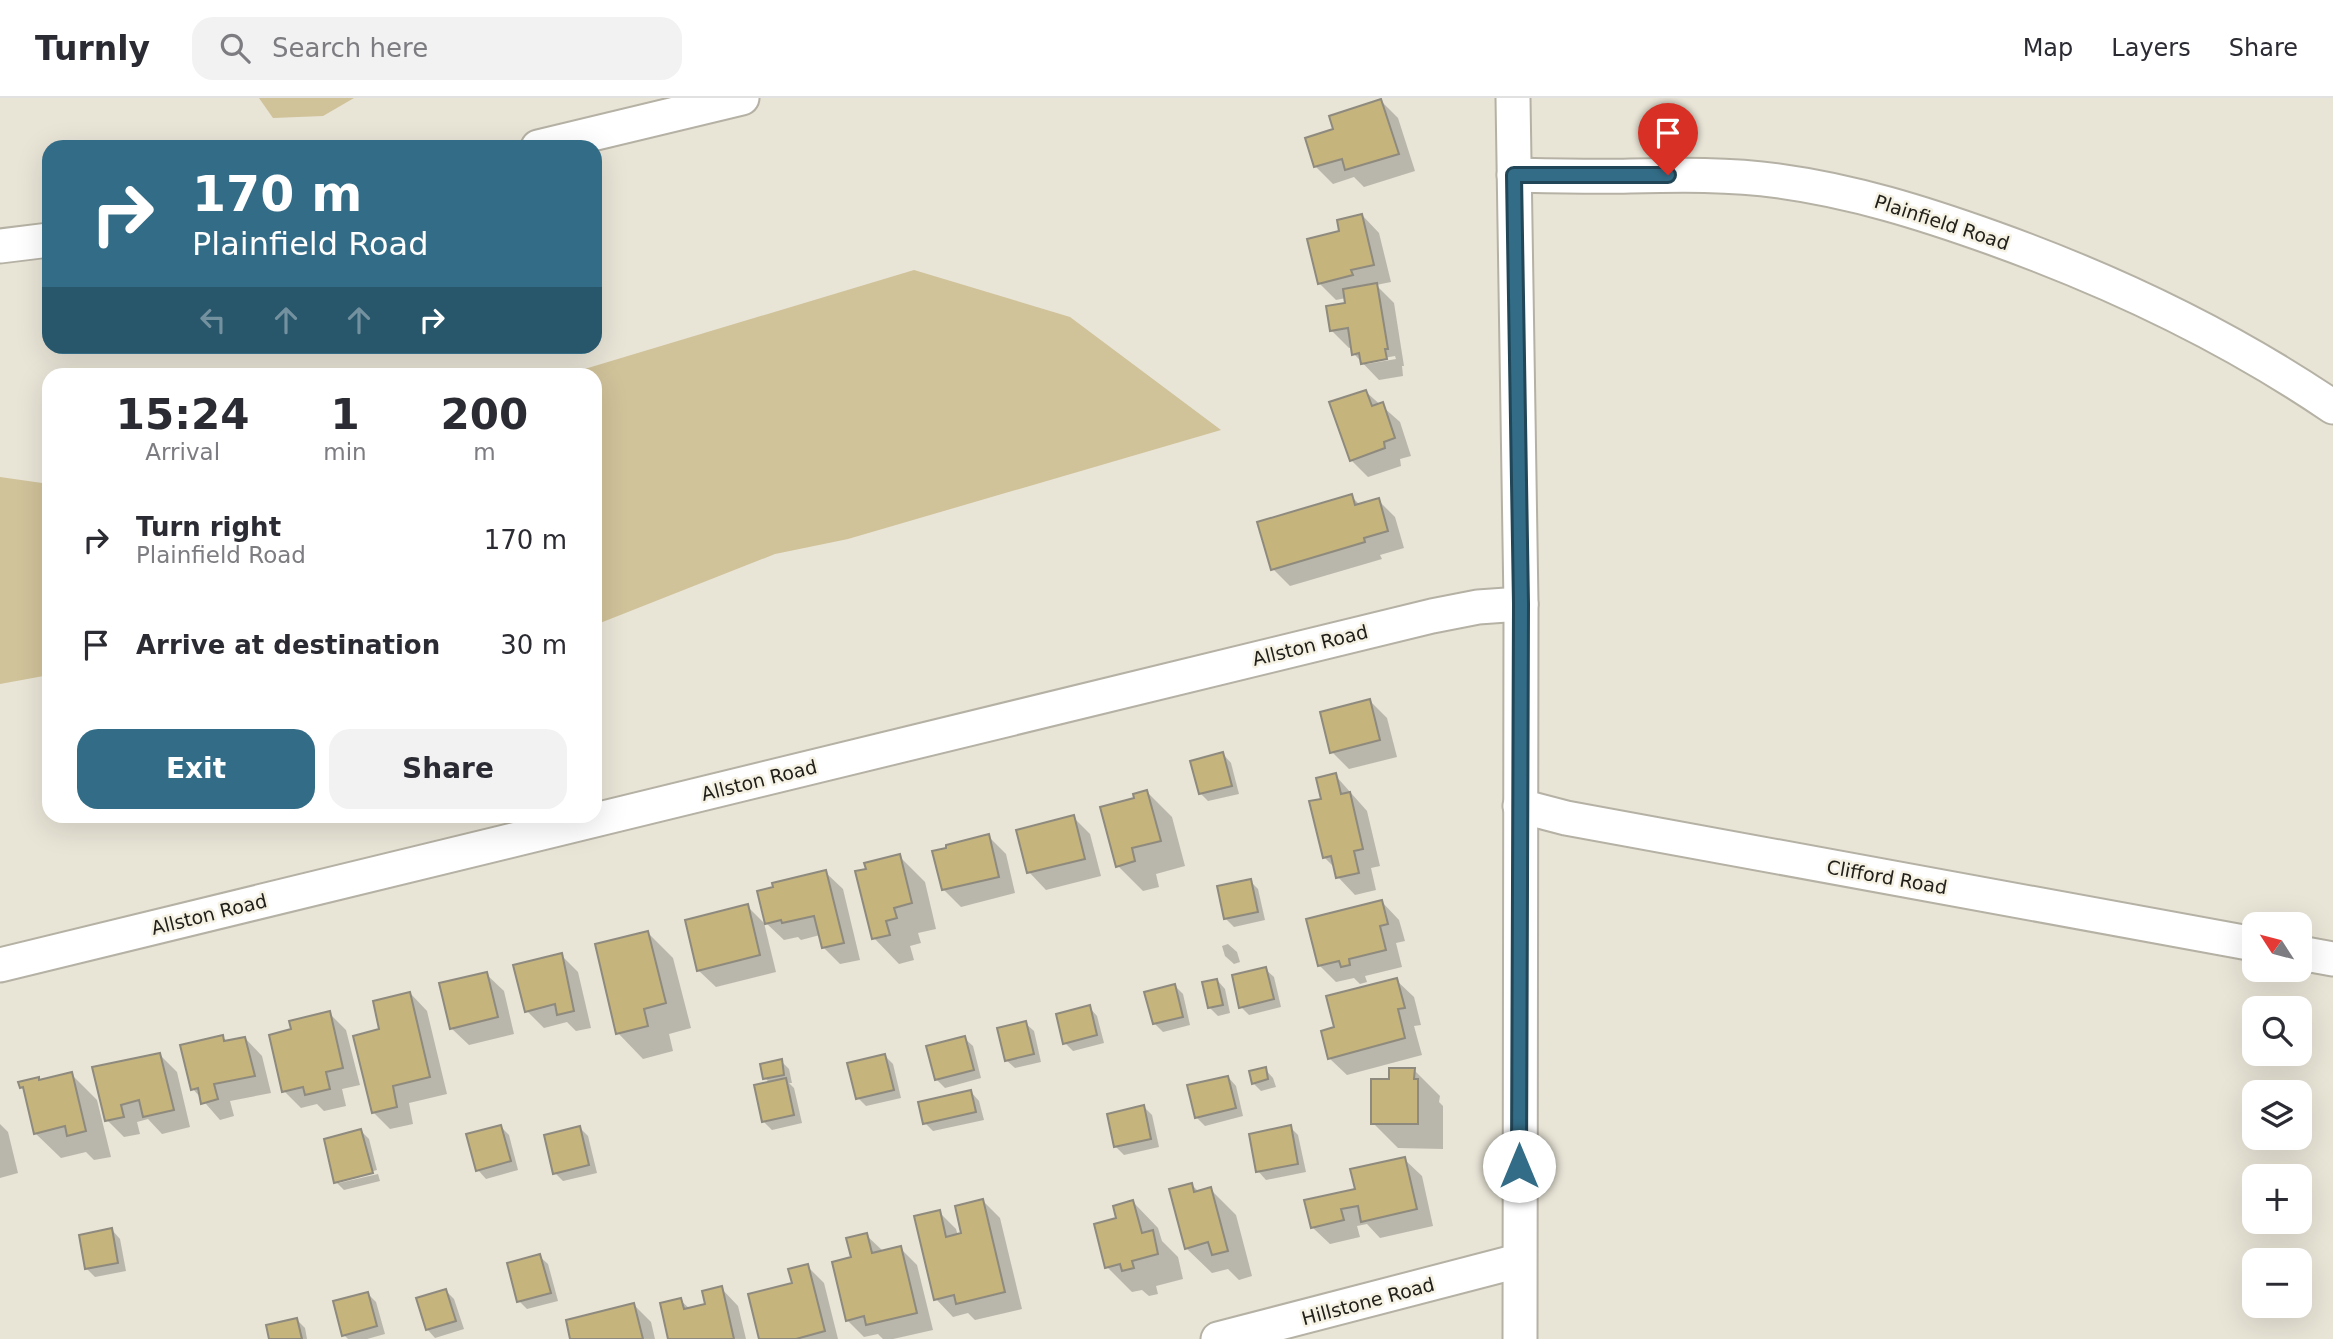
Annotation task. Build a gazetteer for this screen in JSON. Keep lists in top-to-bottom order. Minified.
{"streets":{"street":["Plainfield Road","Allston Road","Clifford Road","Hillstone Road"]},"north":"top left","page":{"header":"Turnly","search":"Search here","nav":["Map","Layers","Share"],"turn":["170 m","Plainfield Road"],"eta":["15:24","Arrival","1","min","200","m"],"list":[{"name":"Turn right","note":"Plainfield Road","value":"170 m"},{"name":"Arrive at destination","value":"30 m"}],"buttons":["Exit","Share"],"map_buttons":["+","−"]}}
